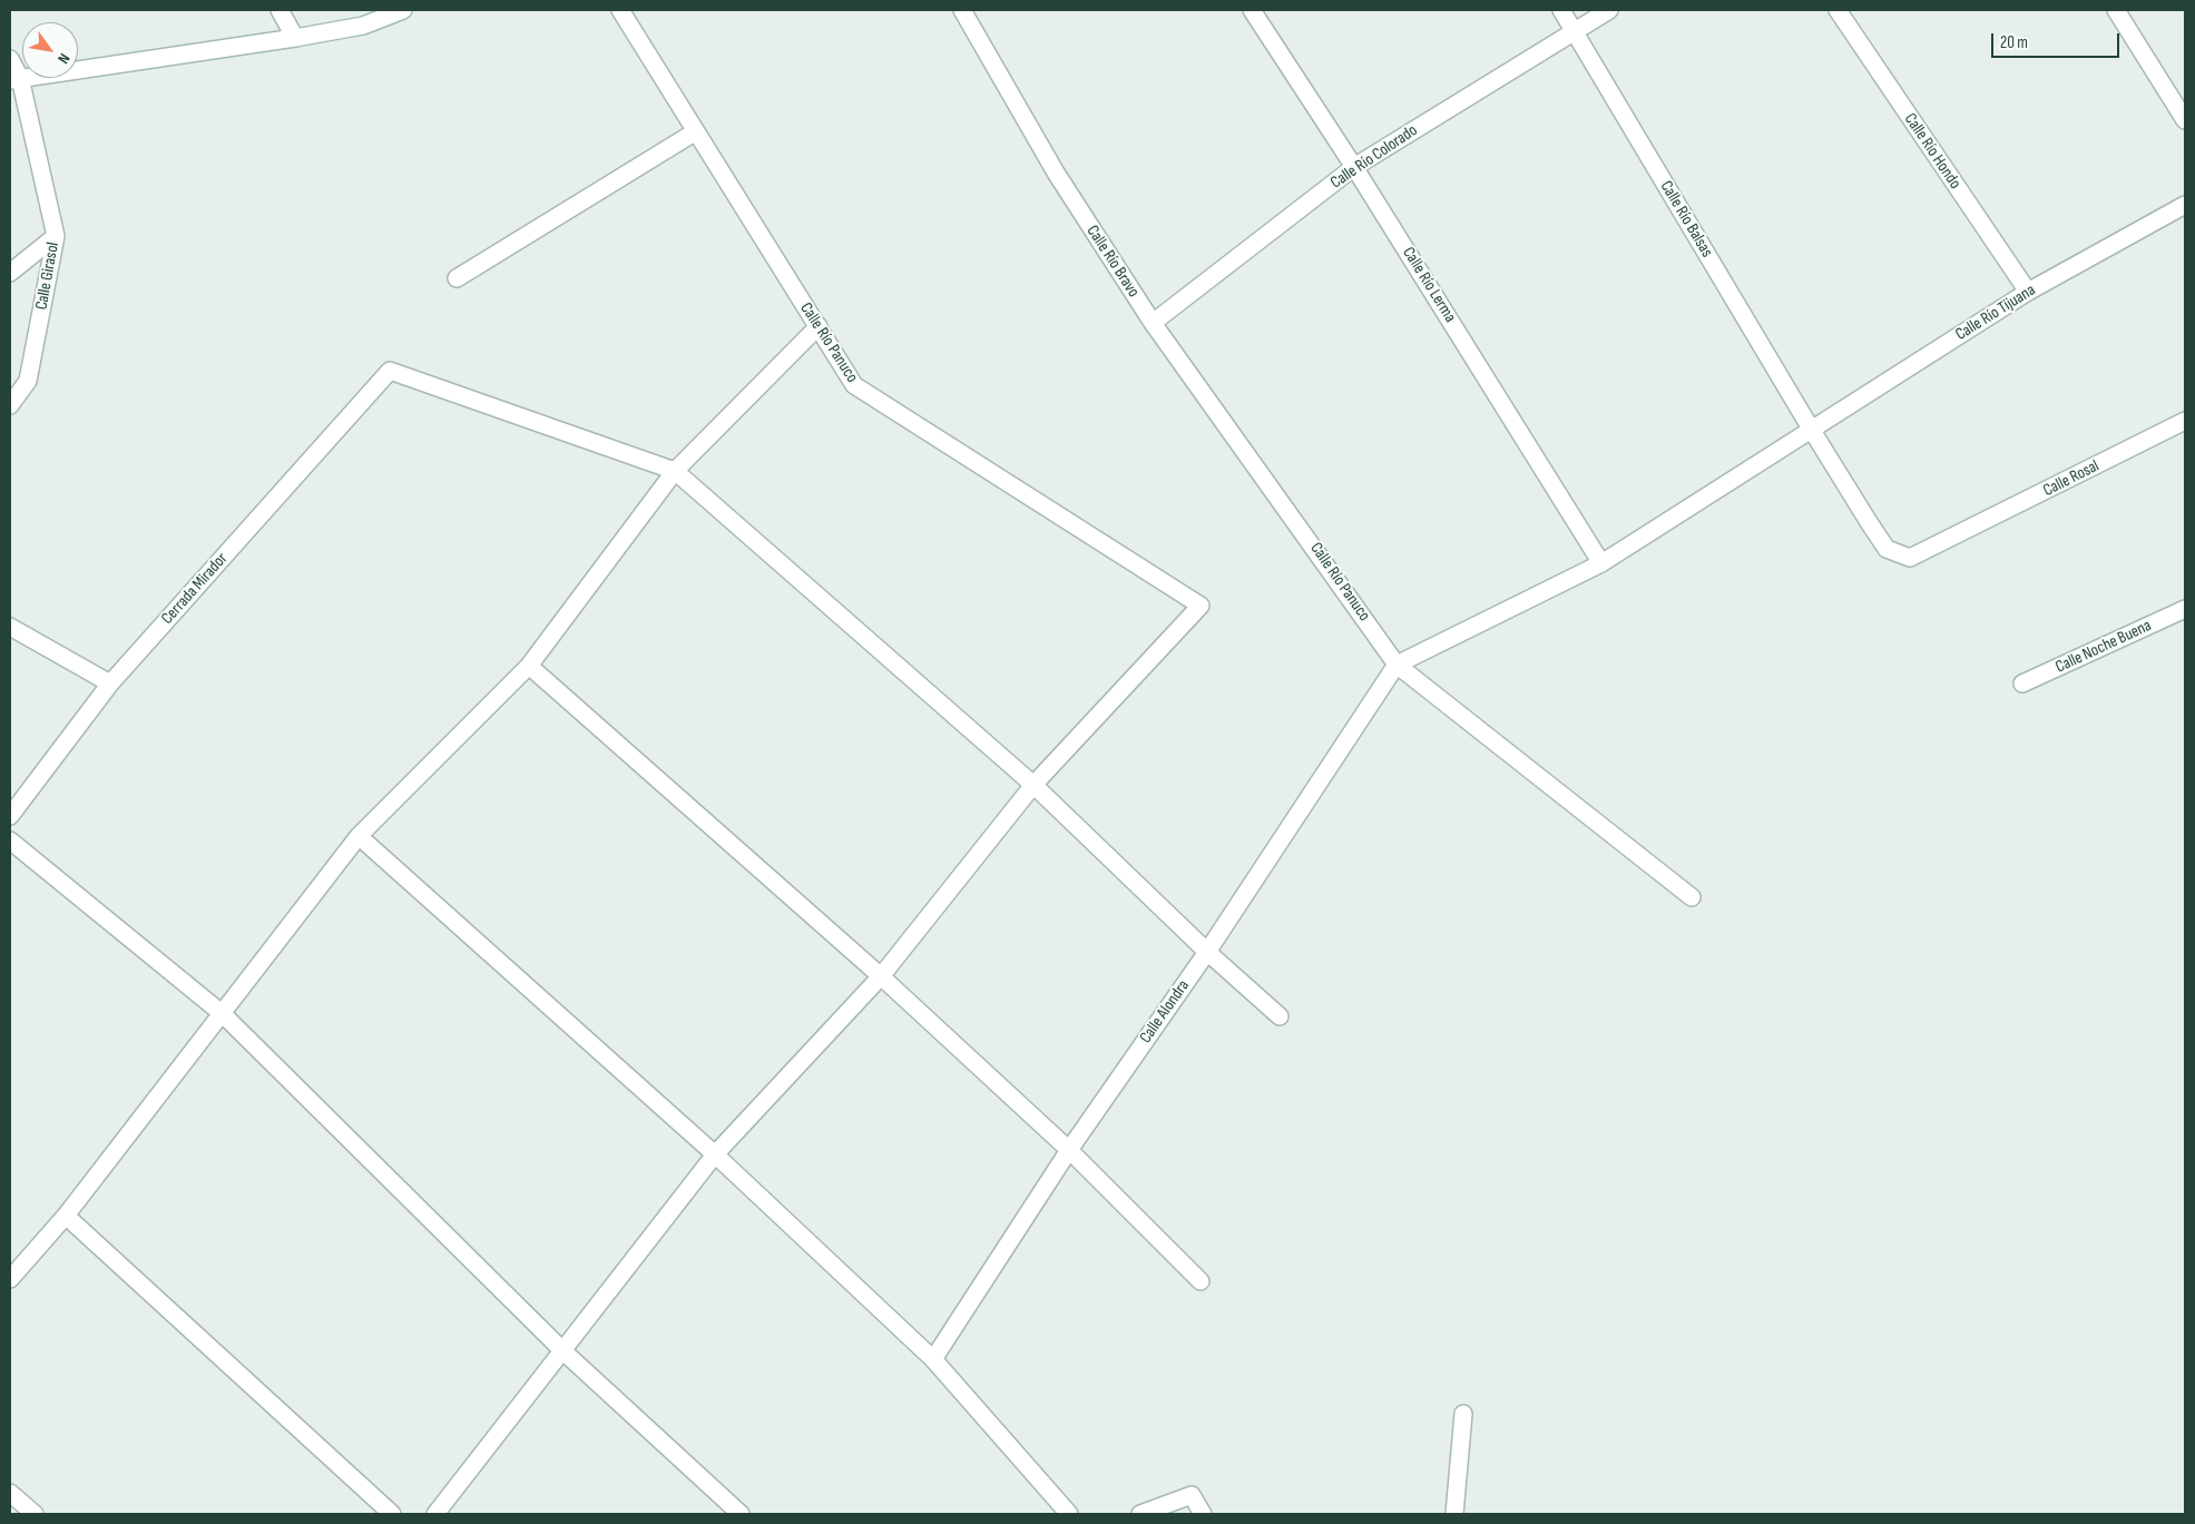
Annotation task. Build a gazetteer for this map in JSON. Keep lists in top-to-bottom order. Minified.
{"streets":{"street":["Calle Río Hondo","Calle Río Colorado","Calle Río Balsas","Calle Río Bravo","Calle Girasol","Calle Río Lerma","Calle Río Tijuana","Calle Río Panuco","Calle Rosal","Cerrada Mirador","Calle Noche Buena","Calle Alondra"]},"crossings":[["Calle Río Hondo","Calle Río Tijuana"],["Calle Río Colorado","Calle Río Balsas"],["Calle Río Colorado","Calle Río Bravo"],["Calle Río Colorado","Calle Río Lerma"],["Calle Río Balsas","Calle Río Tijuana"],["Calle Río Balsas","Calle Rosal"],["Calle Río Bravo","Calle Río Panuco"],["Calle Río Lerma","Calle Río Tijuana"],["Calle Río Tijuana","Calle Río Panuco"],["Calle Río Tijuana","Calle Alondra"],["Calle Río Panuco","Calle Alondra"]],"scale_bar":"20 m","north":"bottom right"}
